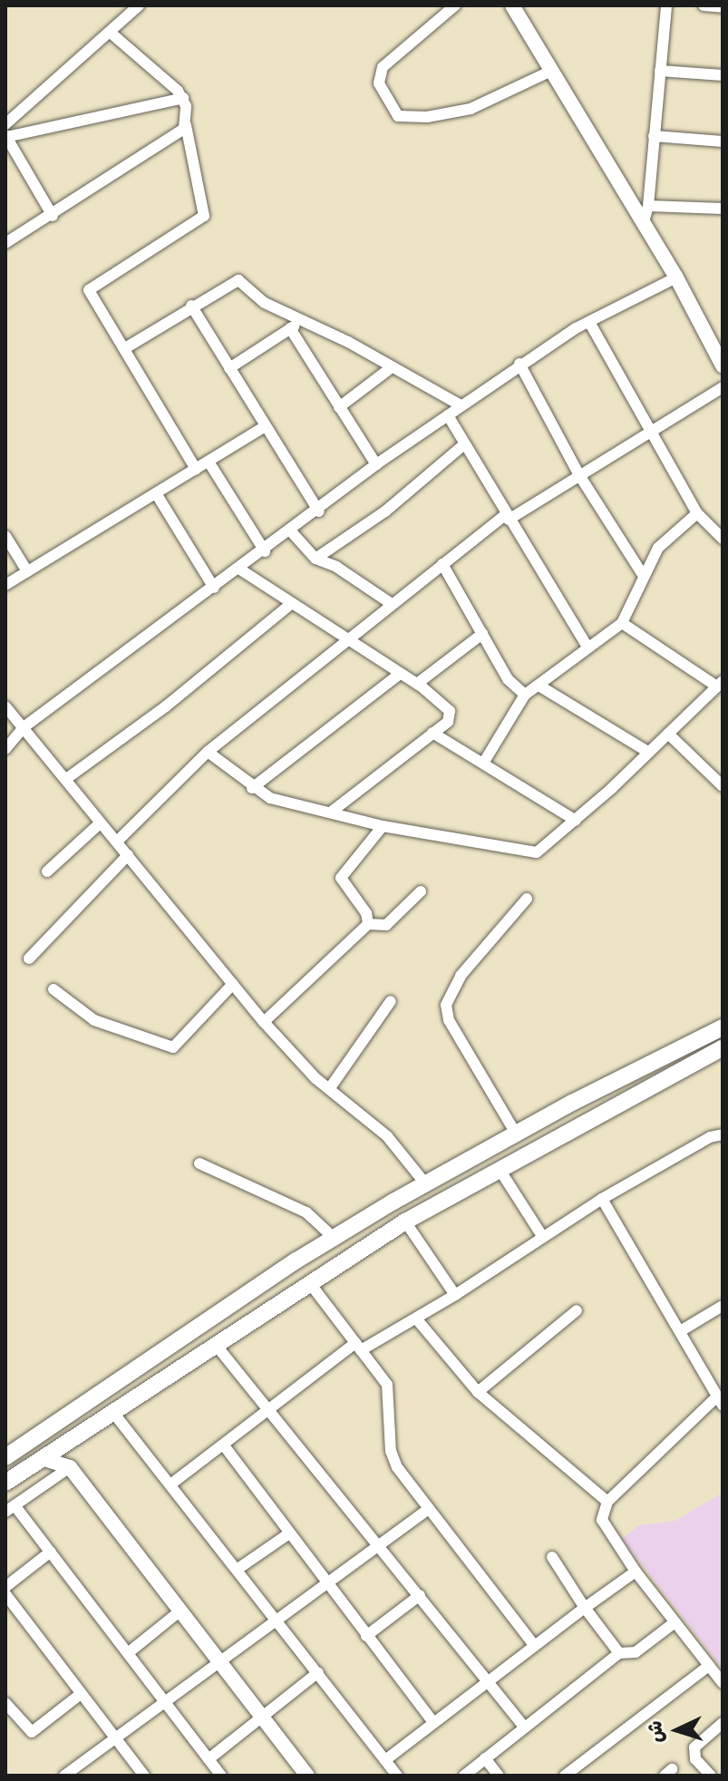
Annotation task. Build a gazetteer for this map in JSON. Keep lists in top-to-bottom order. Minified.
{"north":"left"}
